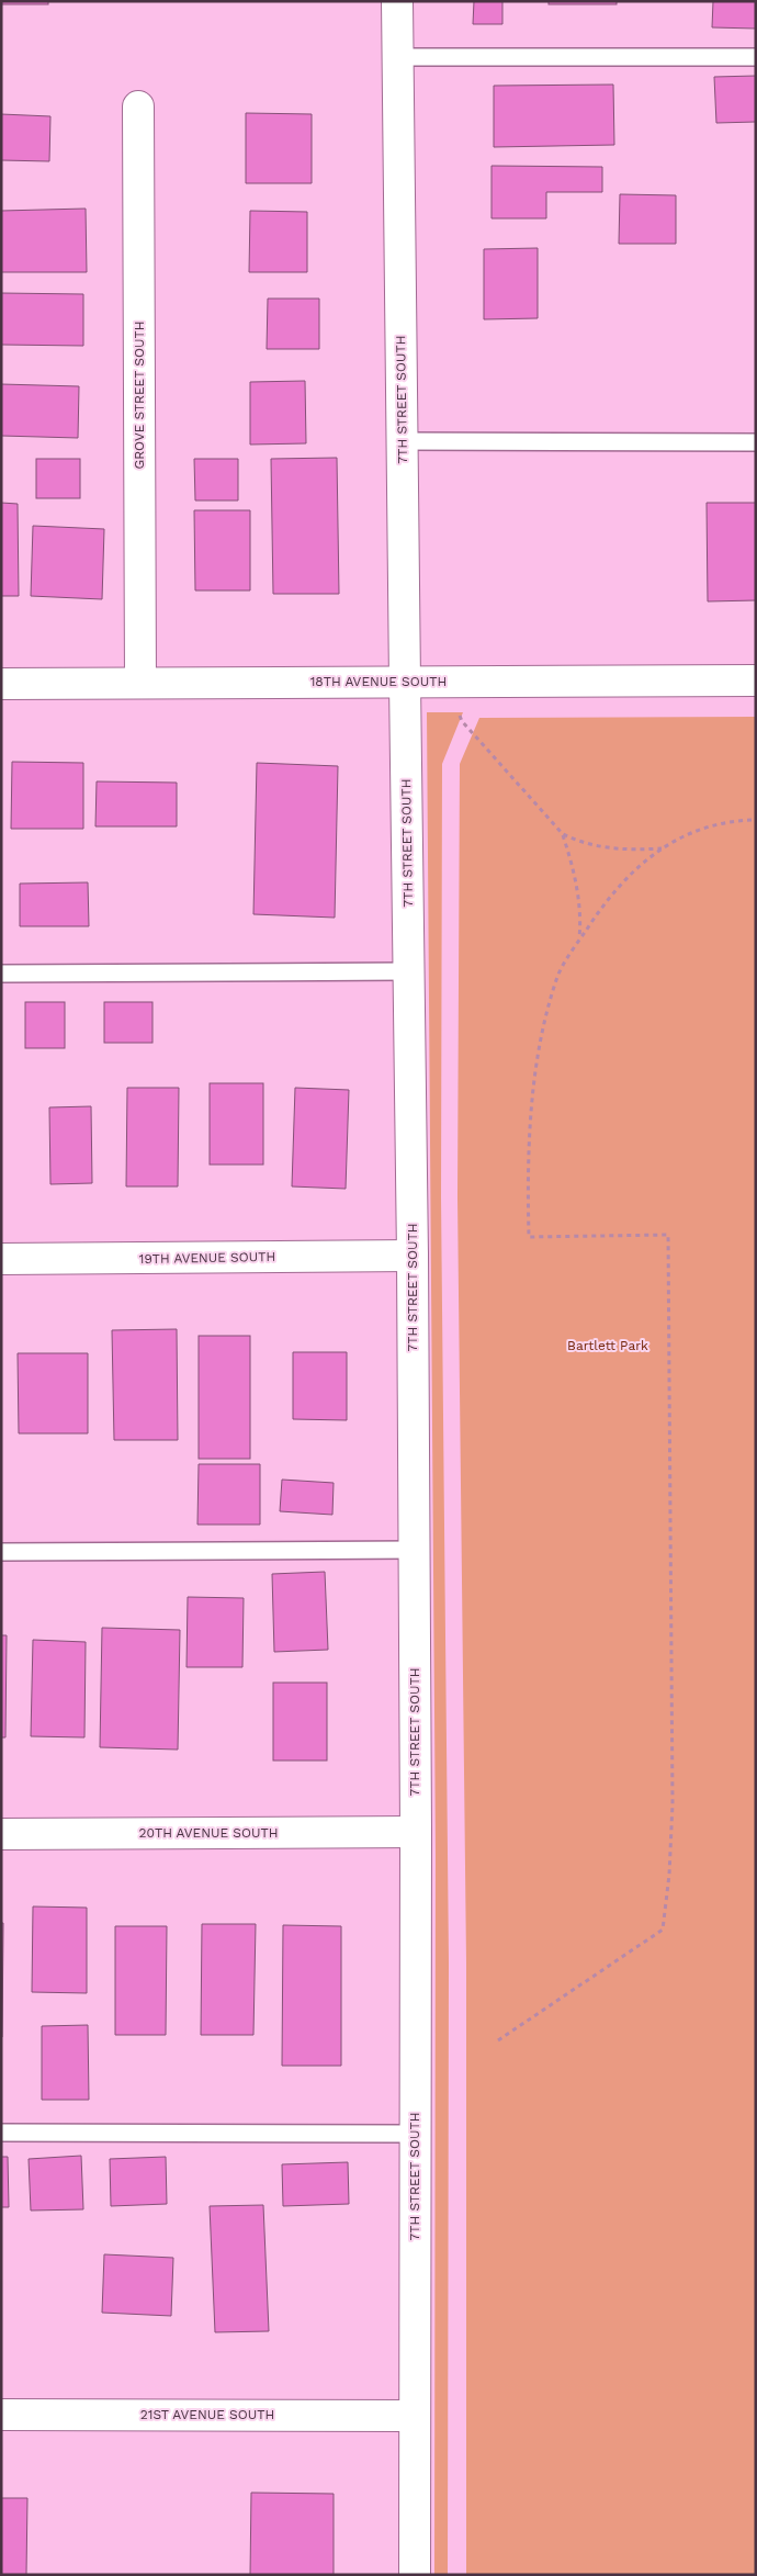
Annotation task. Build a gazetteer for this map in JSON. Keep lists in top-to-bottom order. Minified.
{"streets":{"street":["GROVE STREET SOUTH","7TH STREET SOUTH","18TH AVENUE SOUTH","19TH AVENUE SOUTH","20TH AVENUE SOUTH","21ST AVENUE SOUTH"]},"crossings":[["GROVE STREET SOUTH","18TH AVENUE SOUTH"],["7TH STREET SOUTH","18TH AVENUE SOUTH"],["7TH STREET SOUTH","19TH AVENUE SOUTH"],["7TH STREET SOUTH","20TH AVENUE SOUTH"],["7TH STREET SOUTH","21ST AVENUE SOUTH"]],"parks":["Bartlett Park"]}
